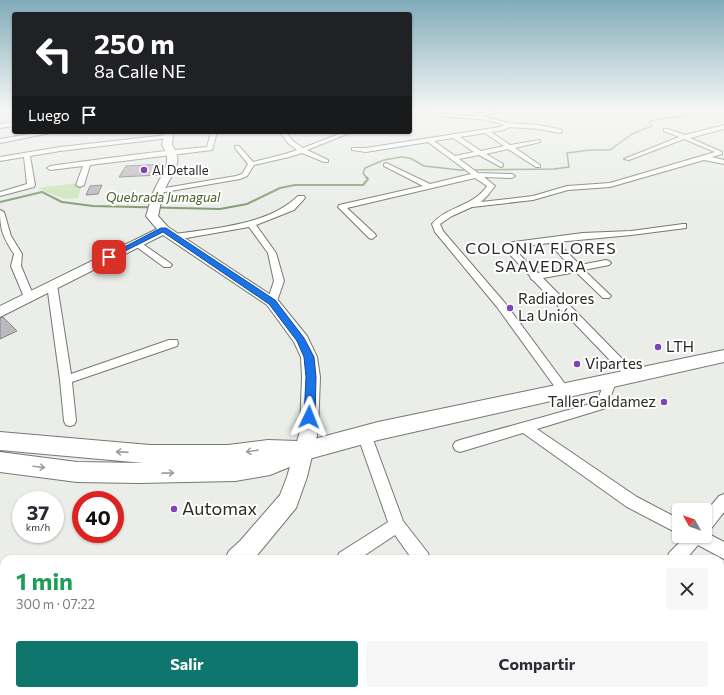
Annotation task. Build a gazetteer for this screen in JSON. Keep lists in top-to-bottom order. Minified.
{"districts":["COLONIA FLORES SAAVEDRA"],"water":["Quebrada Jumagual"],"places":["Al Detalle","Radiadores La Unión","LTH","Vipartes","Taller Galdamez","Automax"],"north":"top left","page":{"turn":["250 m","8a Calle NE"],"then":"Luego","speed":"37 km/h","limit":"40","heading":["1 min","300 m · 07:22"],"buttons":["Salir","Compartir"]}}
